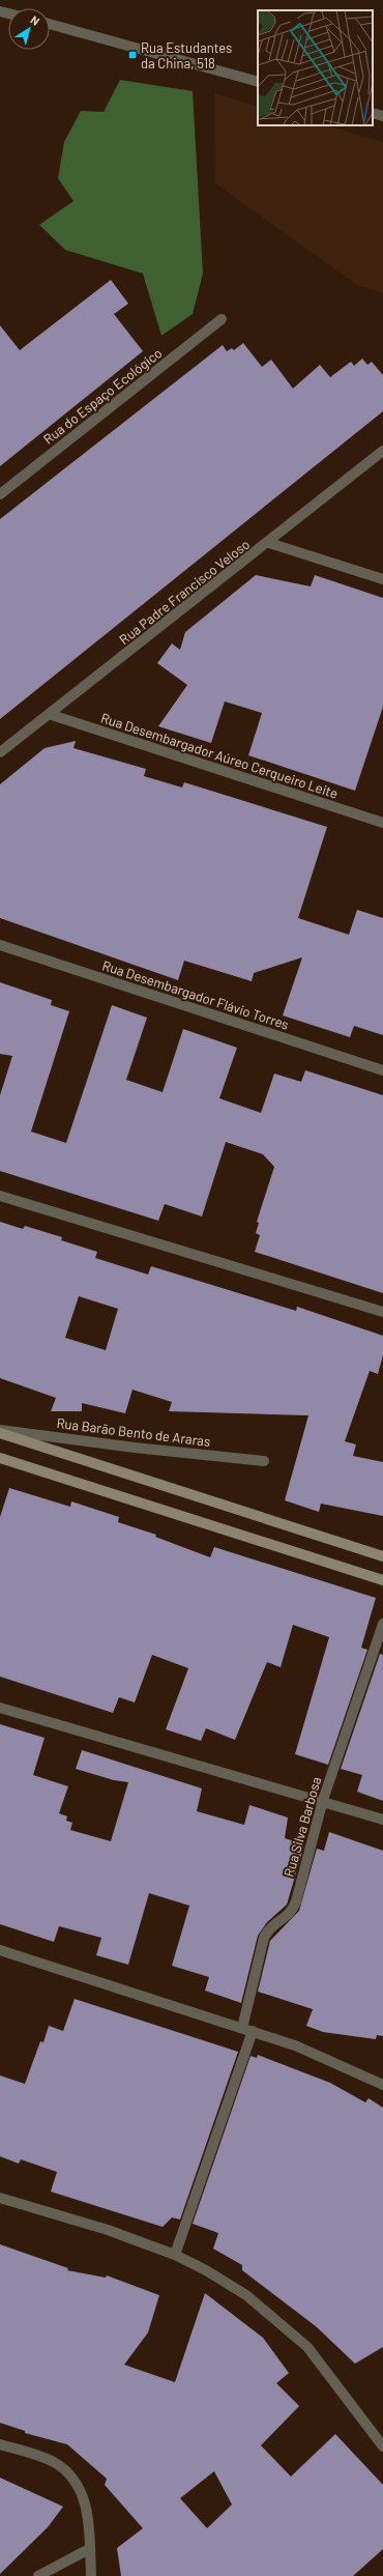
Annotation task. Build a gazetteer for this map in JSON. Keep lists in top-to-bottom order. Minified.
{"streets":{"street":["Rua do Espaço Ecológico","Rua Padre Francisco Veloso","Rua Desembargador Aúreo Cerqueiro Leite","Rua Desembargador Flávio Torres","Rua Barão Bento de Araras","Rua Silva Barbosa"]},"crossings":[["Rua Padre Francisco Veloso","Rua Desembargador Aúreo Cerqueiro Leite"]],"places":{"transit":["Rua Estudantes da China, 518"]},"north":"top right"}
